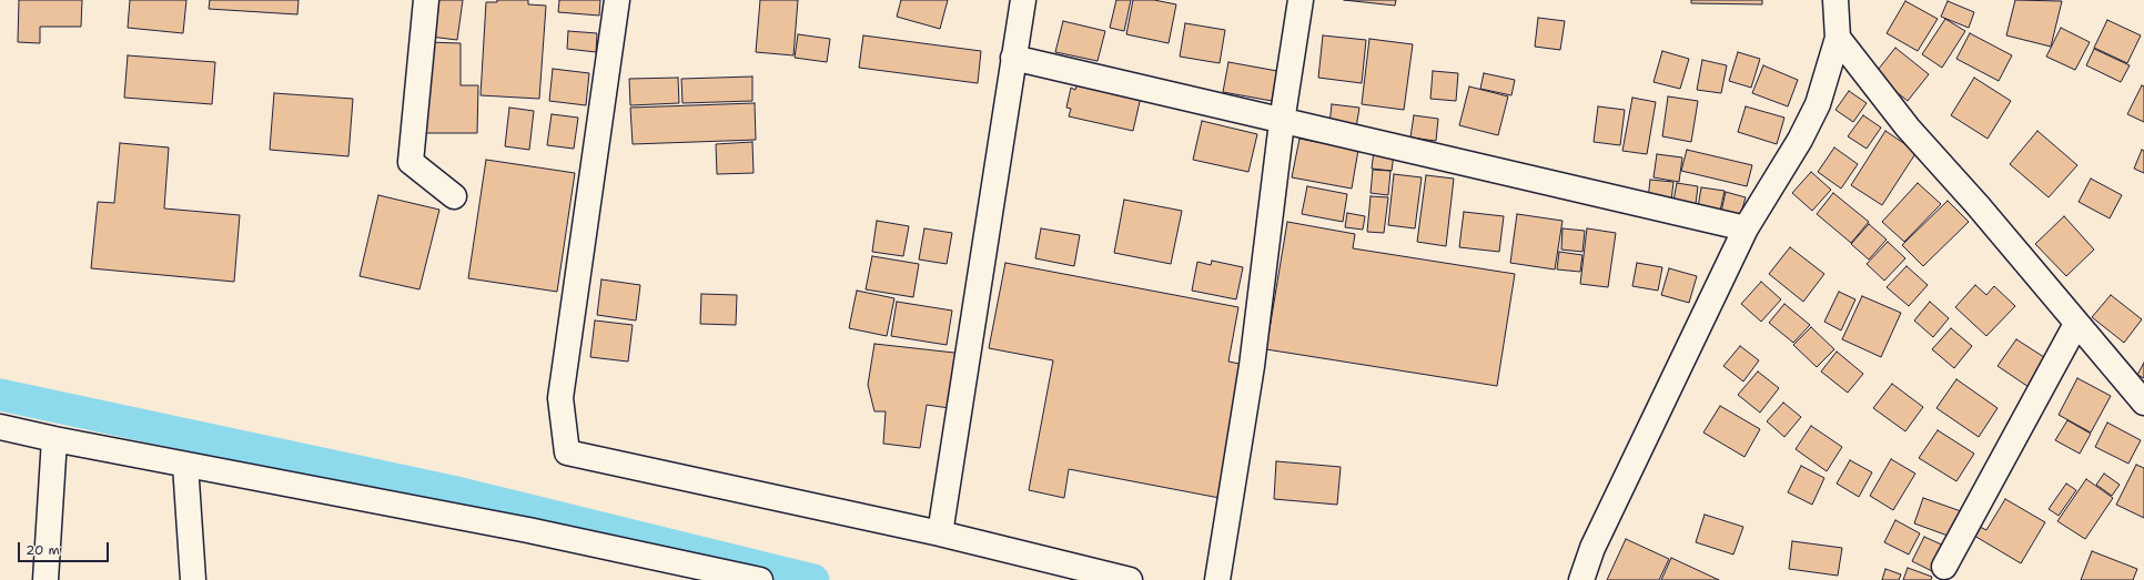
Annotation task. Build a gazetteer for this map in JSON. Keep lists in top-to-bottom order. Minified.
{"scale_bar":"20 m"}
